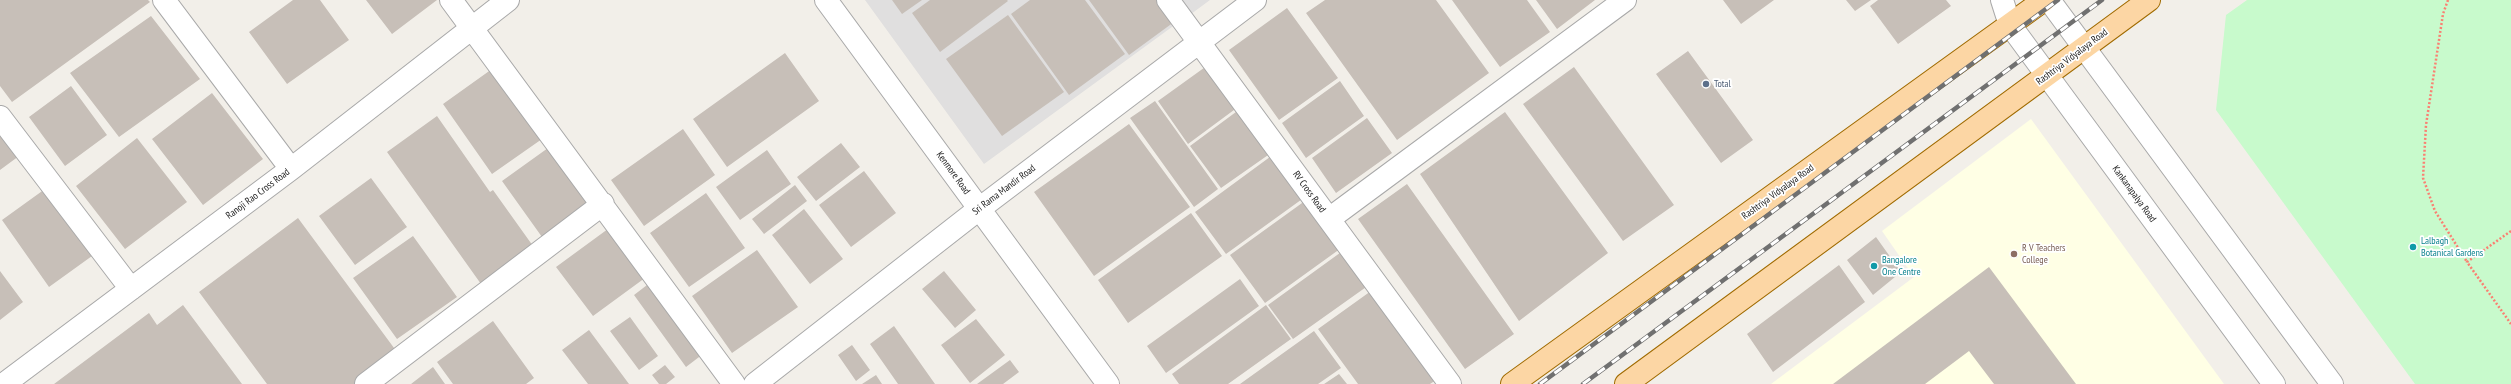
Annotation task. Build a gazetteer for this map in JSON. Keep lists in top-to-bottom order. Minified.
{"streets":{"main road":["Rashtriya Vidyalaya Road"],"street":["Kenmore Road","Sri Rama Mandir Road","RV Cross Road","Ranoji Rao Cross Road","Kankanapalya Road"]},"crossings":[["Rashtriya Vidyalaya Road","Kankanapalya Road"],["Kenmore Road","Sri Rama Mandir Road"],["Sri Rama Mandir Road","RV Cross Road"]],"places":["Total","Lalbagh Botanical Gardens","R V Teachers College","Bangalore One Centre"]}
